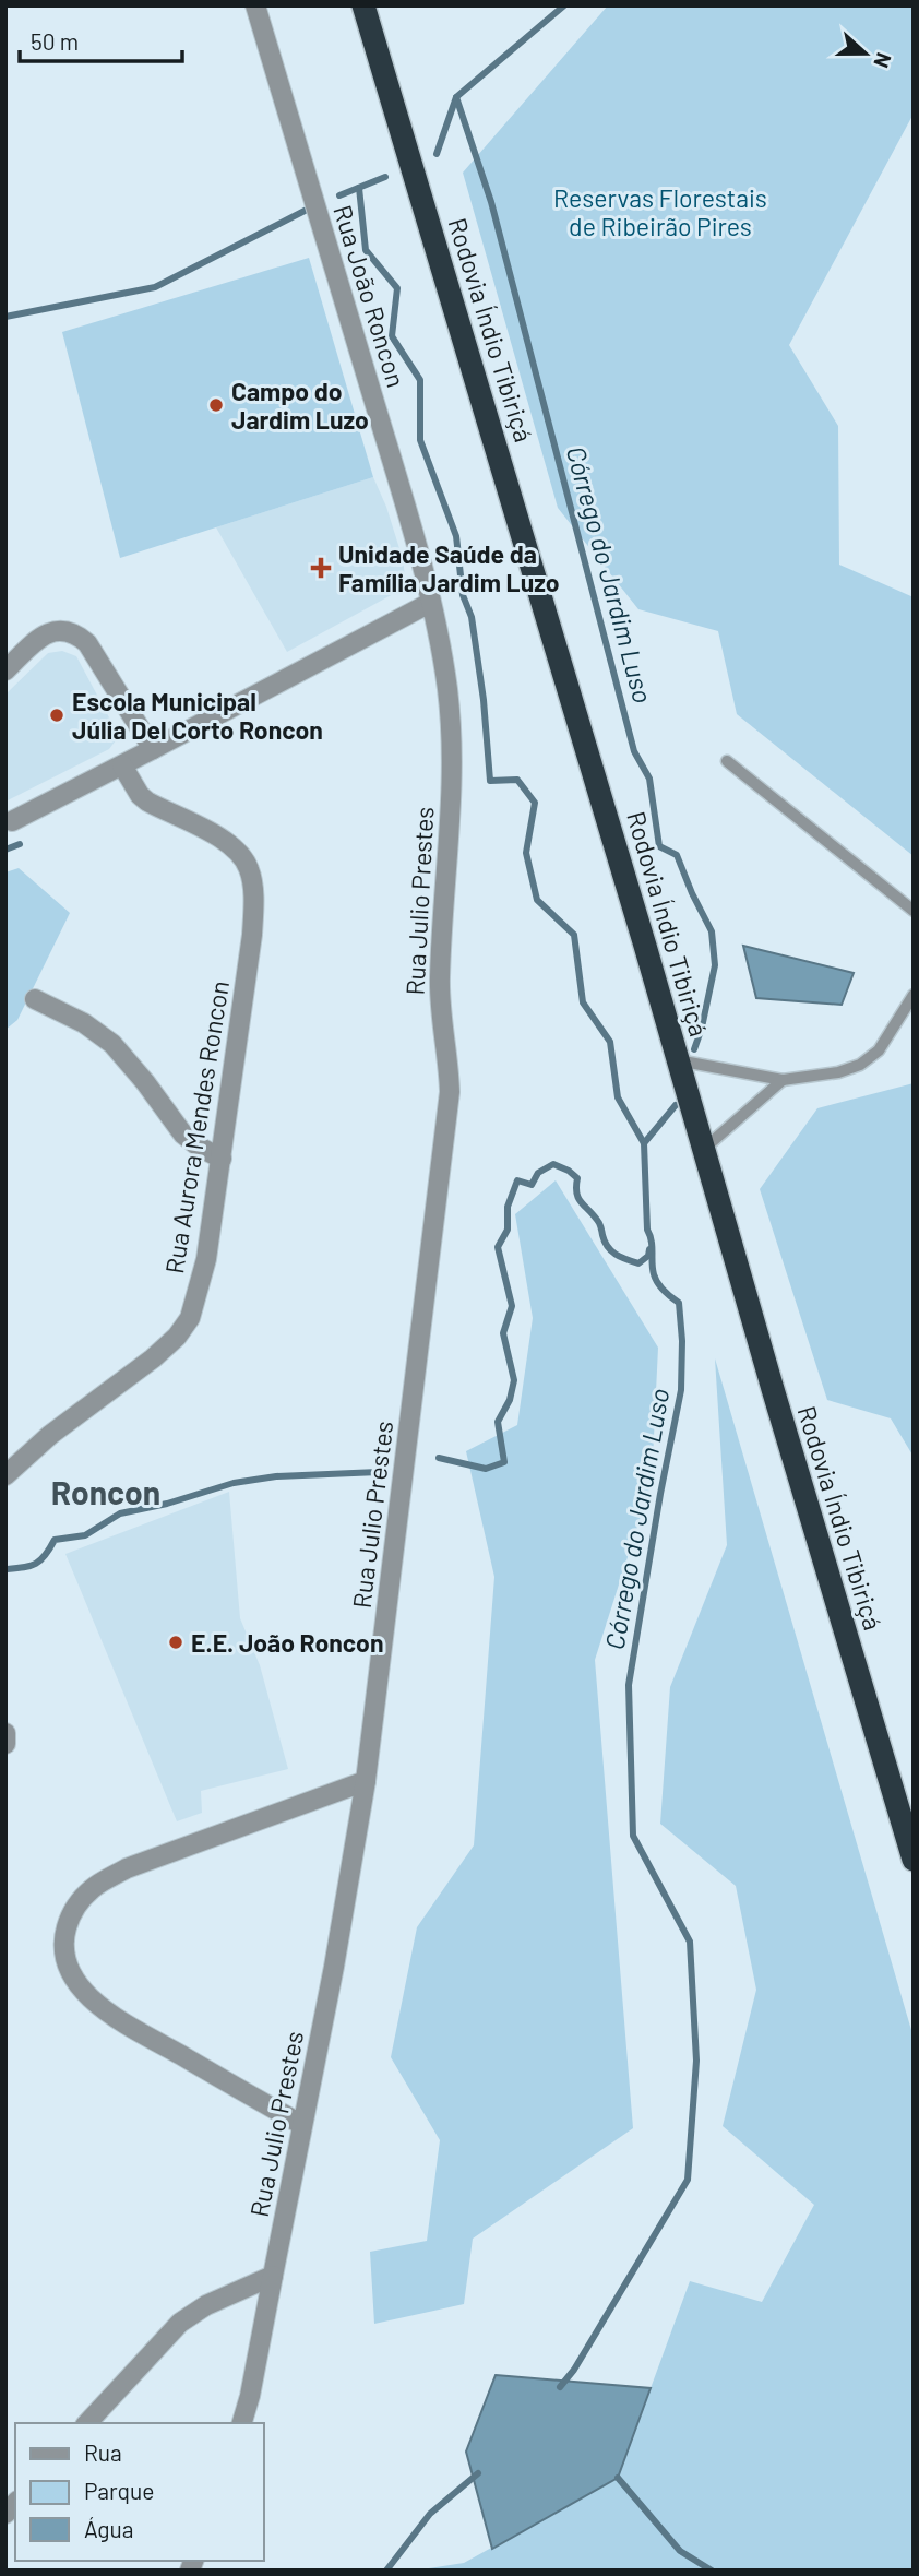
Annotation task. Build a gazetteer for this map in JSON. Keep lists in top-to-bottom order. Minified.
{"streets":{"highway":["Rodovia Índio Tibiriçá"],"street":["Rua João Roncon","Rua Julio Prestes","Rua Aurora Mendes Roncon"]},"crossings":[["Rua João Roncon","Rua Julio Prestes"]],"districts":["Roncon"],"water":["Córrego do Jardim Luso"],"parks":["Reservas Florestais de Ribeirão Pires"],"places":{"other":["Campo do Jardim Luzo","Escola Municipal Júlia Del Corto Roncon","E.E. João Roncon"],"health":["Unidade Saúde da Família Jardim Luzo"]},"legend":["Rua","Parque","Água"],"scale_bar":"50 m","north":"right"}
